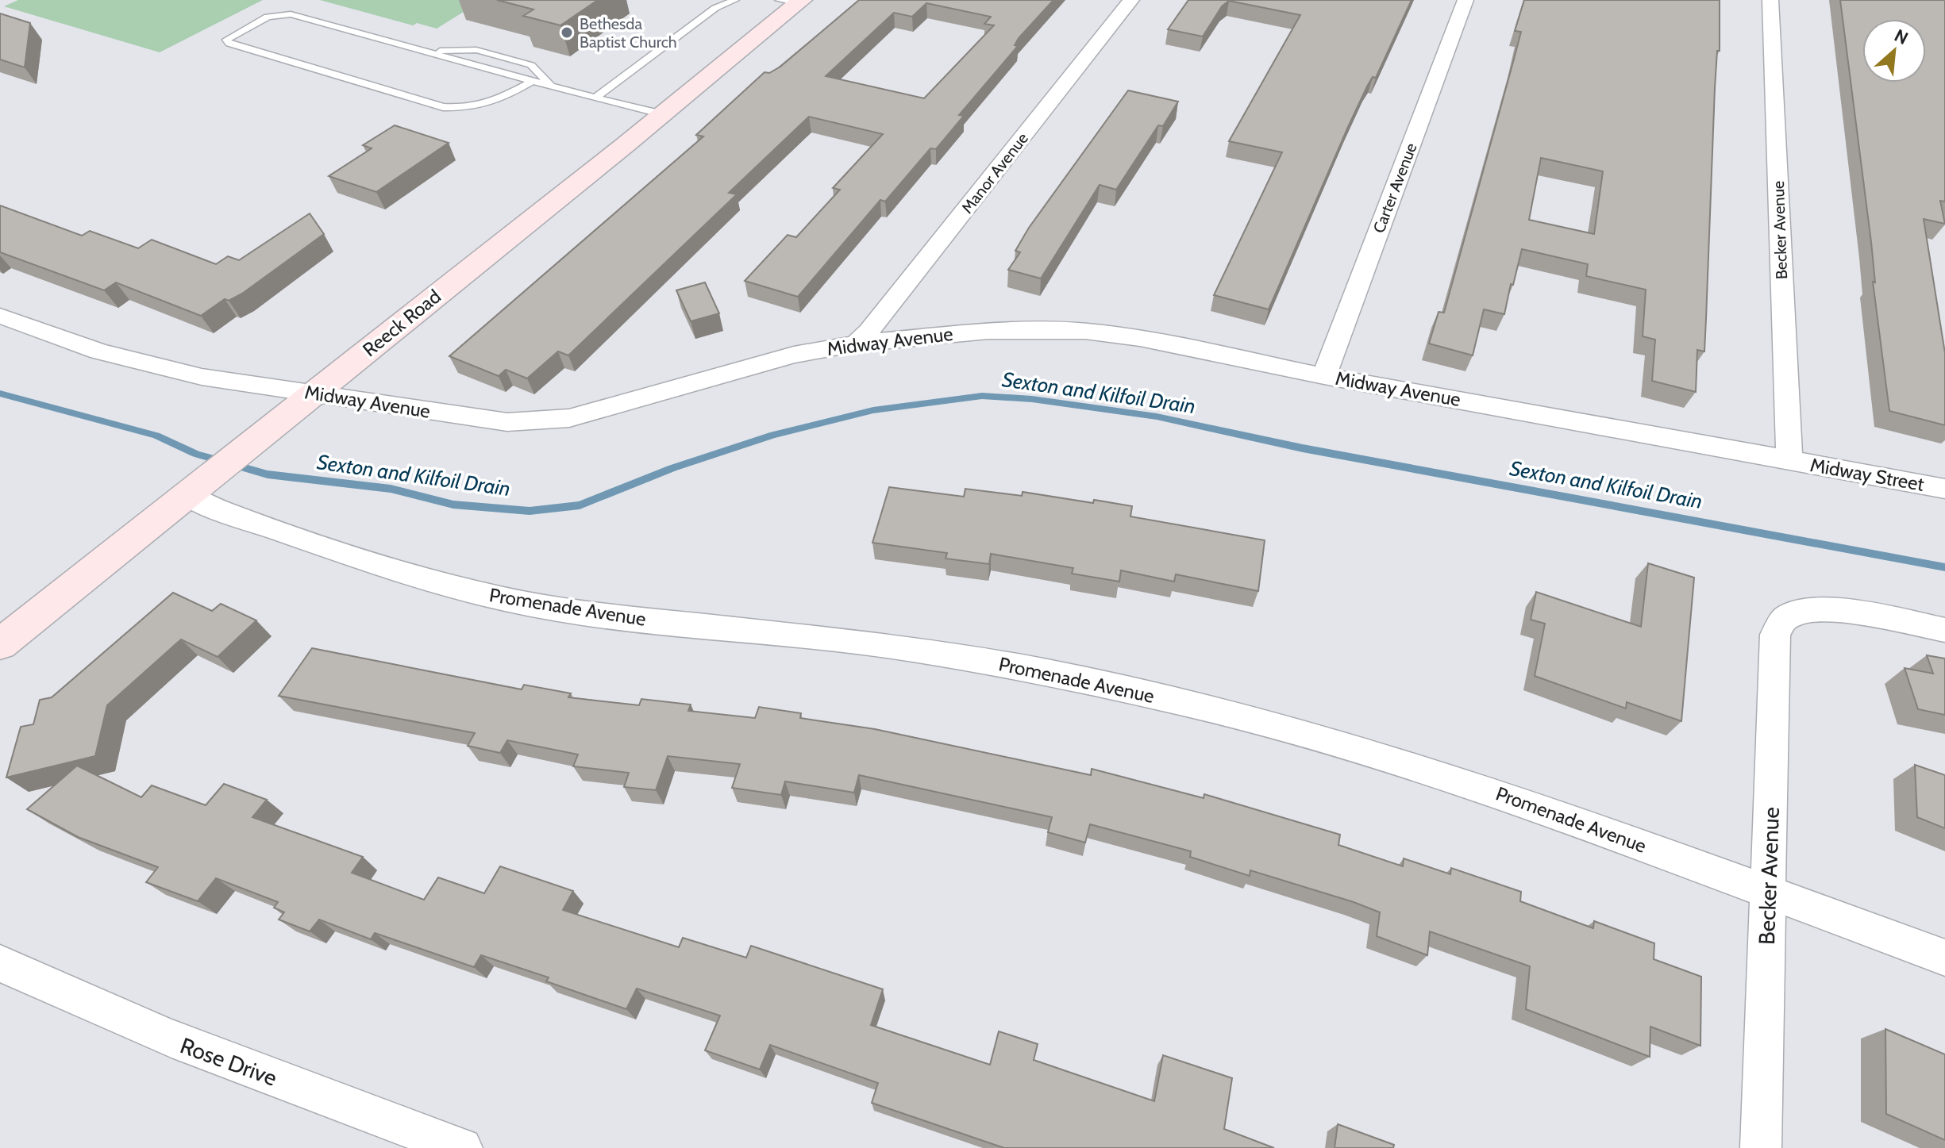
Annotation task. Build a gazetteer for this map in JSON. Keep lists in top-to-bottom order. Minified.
{"streets":{"street":["Manor Avenue","Carter Avenue","Becker Avenue","Reeck Road","Midway Avenue","Midway Street","Promenade Avenue","Rose Drive"]},"crossings":[["Manor Avenue","Midway Avenue"],["Carter Avenue","Midway Avenue"],["Becker Avenue","Midway Avenue"],["Becker Avenue","Midway Street"],["Becker Avenue","Promenade Avenue"],["Reeck Road","Midway Avenue"],["Reeck Road","Promenade Avenue"],["Midway Avenue","Midway Street"]],"water":["Sexton and Kilfoil Drain"],"places":["Bethesda Baptist Church"],"north":"top right"}
